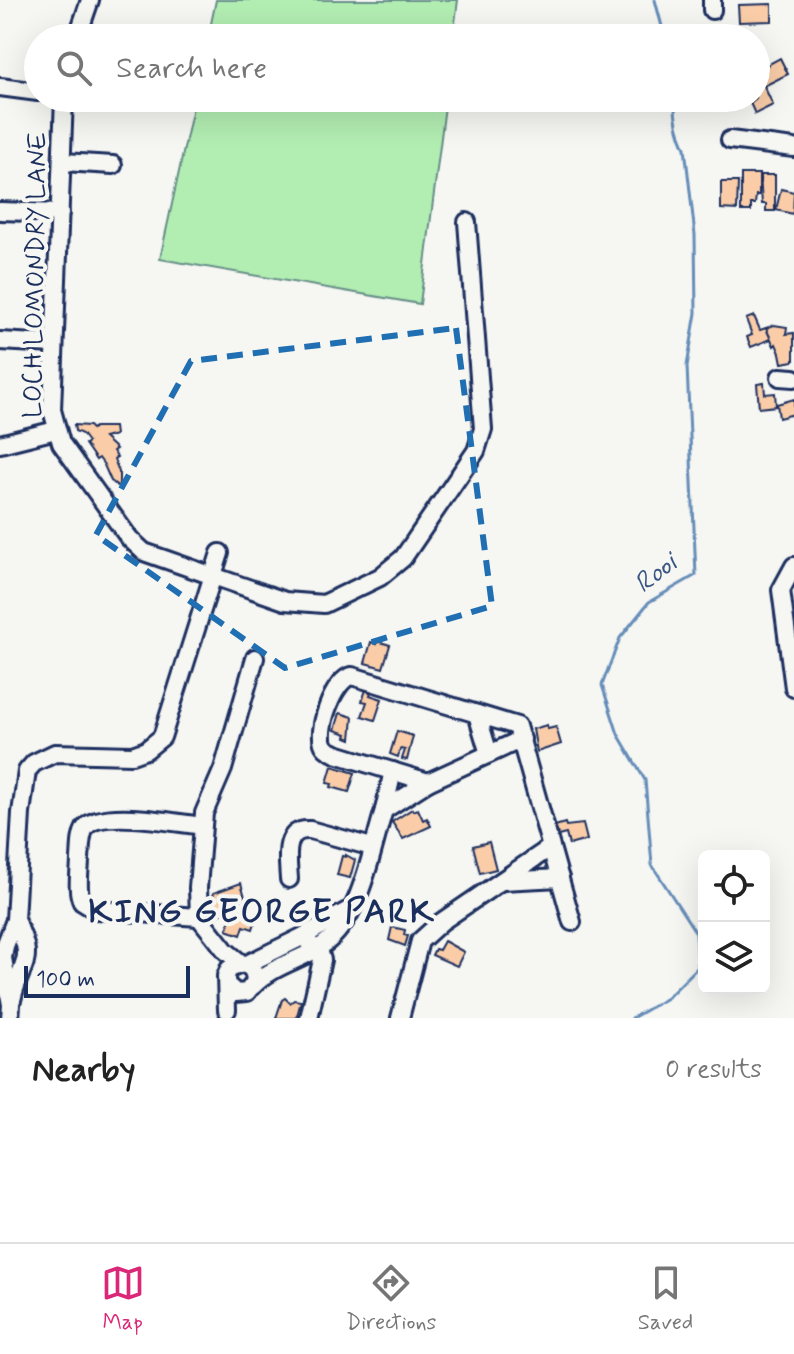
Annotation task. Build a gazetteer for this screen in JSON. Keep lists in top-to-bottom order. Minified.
{"streets":{"street":["LOCH LOMONDRY LANE"]},"districts":["KING GEORGE PARK"],"water":["Rooi"],"scale_bar":"100 m","page":{"search":"Search here","scale":"100 m","heading":["Nearby","0 results"],"nav":["Map","Directions","Saved"]}}
